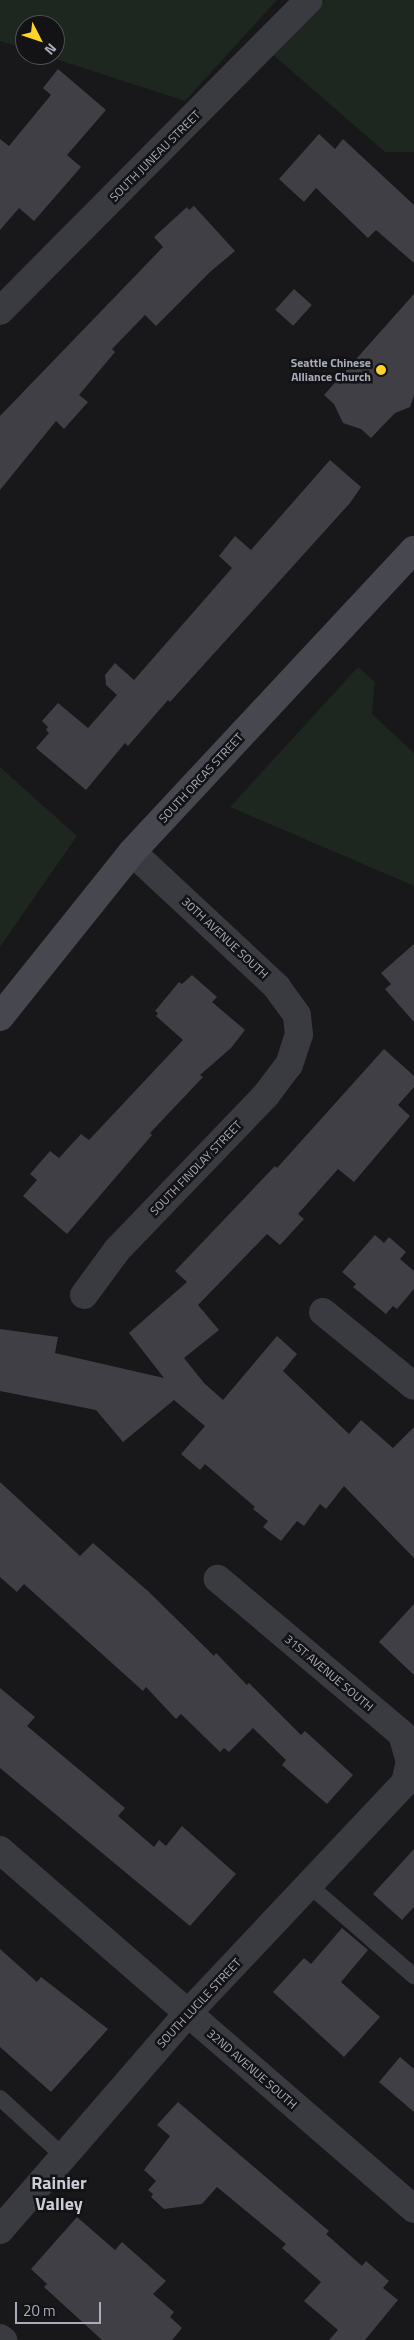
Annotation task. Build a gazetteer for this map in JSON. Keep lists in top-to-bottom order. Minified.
{"streets":{"street":["SOUTH JUNEAU STREET","SOUTH ORCAS STREET","30TH AVENUE SOUTH","SOUTH FINDLAY STREET","31ST AVENUE SOUTH","SOUTH LUCILE STREET","32ND AVENUE SOUTH"]},"crossings":[["SOUTH ORCAS STREET","30TH AVENUE SOUTH"],["30TH AVENUE SOUTH","SOUTH FINDLAY STREET"],["31ST AVENUE SOUTH","SOUTH LUCILE STREET"],["SOUTH LUCILE STREET","32ND AVENUE SOUTH"]],"districts":["Rainier Valley"],"places":["Seattle Chinese Alliance Church"],"scale_bar":"20 m","north":"bottom right"}
